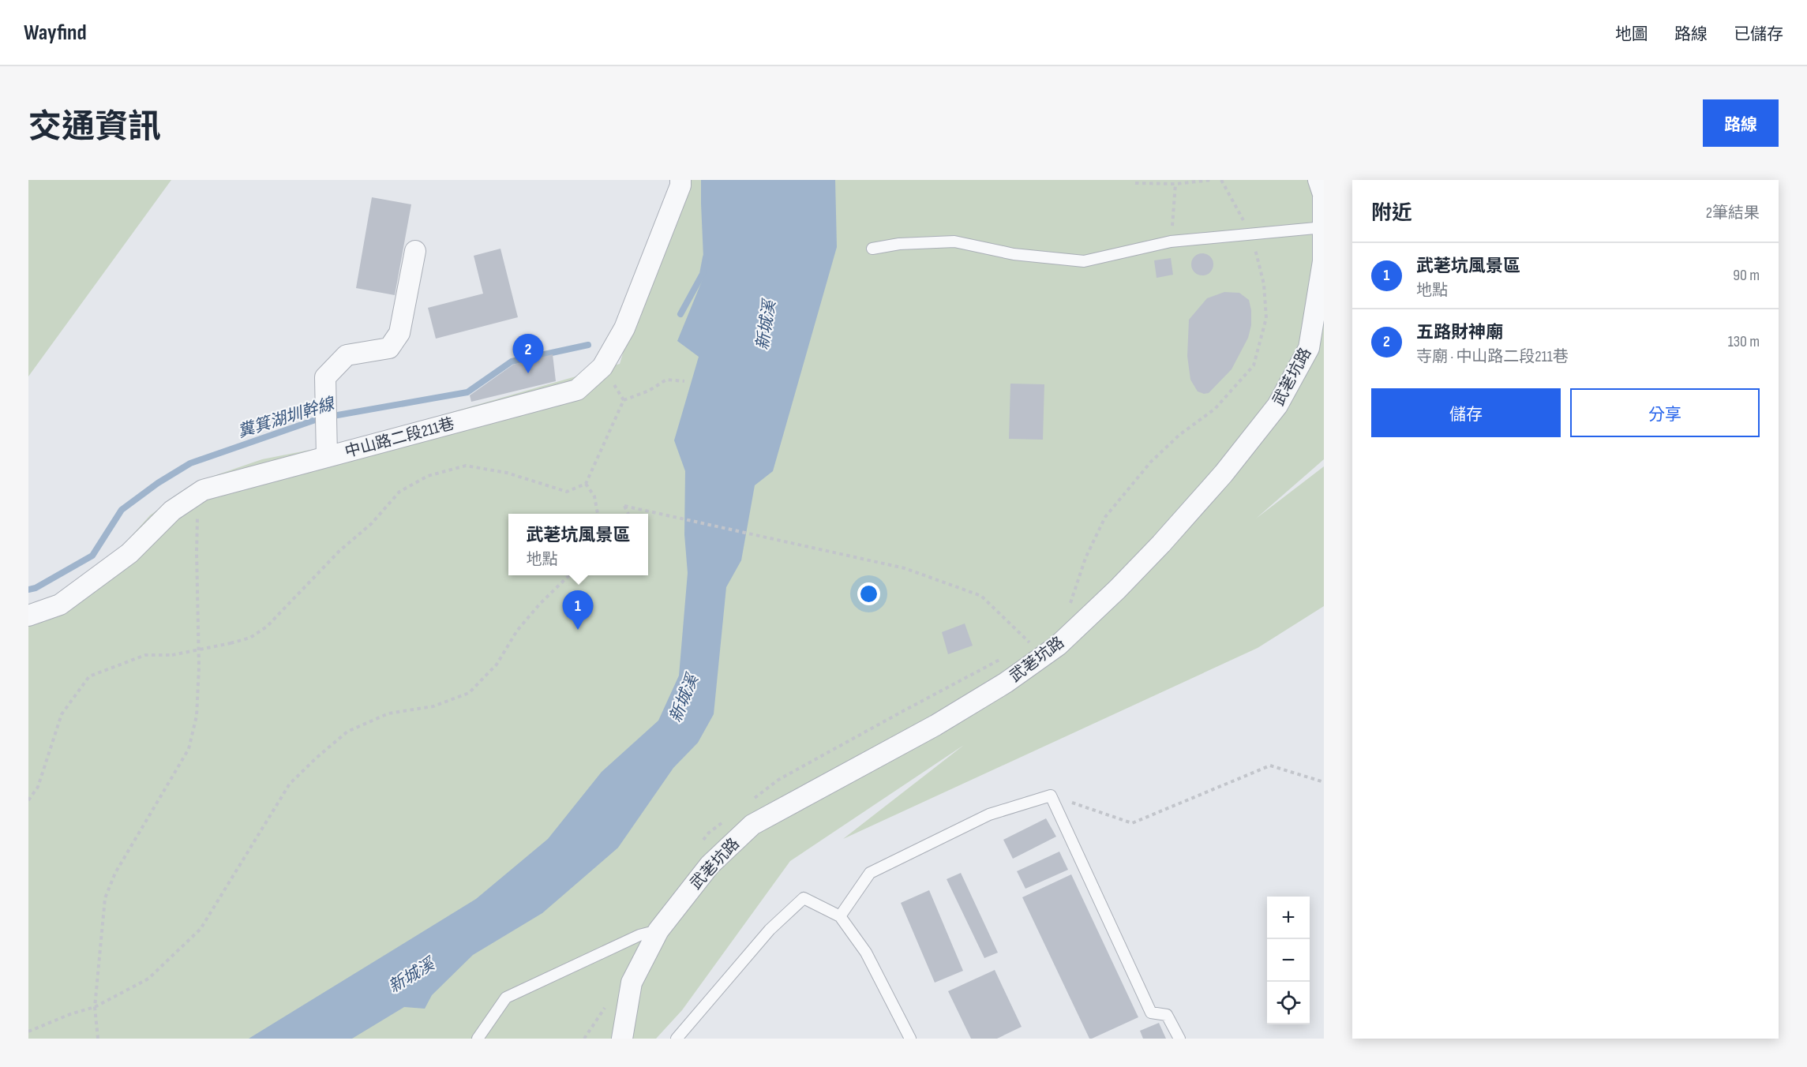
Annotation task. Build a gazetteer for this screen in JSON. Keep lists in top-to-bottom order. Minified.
{"streets":{"street":["武荖坑路","中山路二段211巷"]},"water":["新城溪","糞箕湖圳幹線"],"page":{"header":"Wayfind","nav":["地圖","路線","已儲存"],"title":"交通資訊","buttons":["路線",["儲存","分享"]],"heading":["附近","2筆結果"],"list":[{"mark":"1","name":"武荖坑風景區","note":"地點","value":"90 m"},{"mark":"2","name":"五路財神廟","note":"寺廟 · 中山路二段211巷","value":"130 m"}],"pins":["2","1"],"popup":["武荖坑風景區","地點"],"map_buttons":["+","−"]}}
